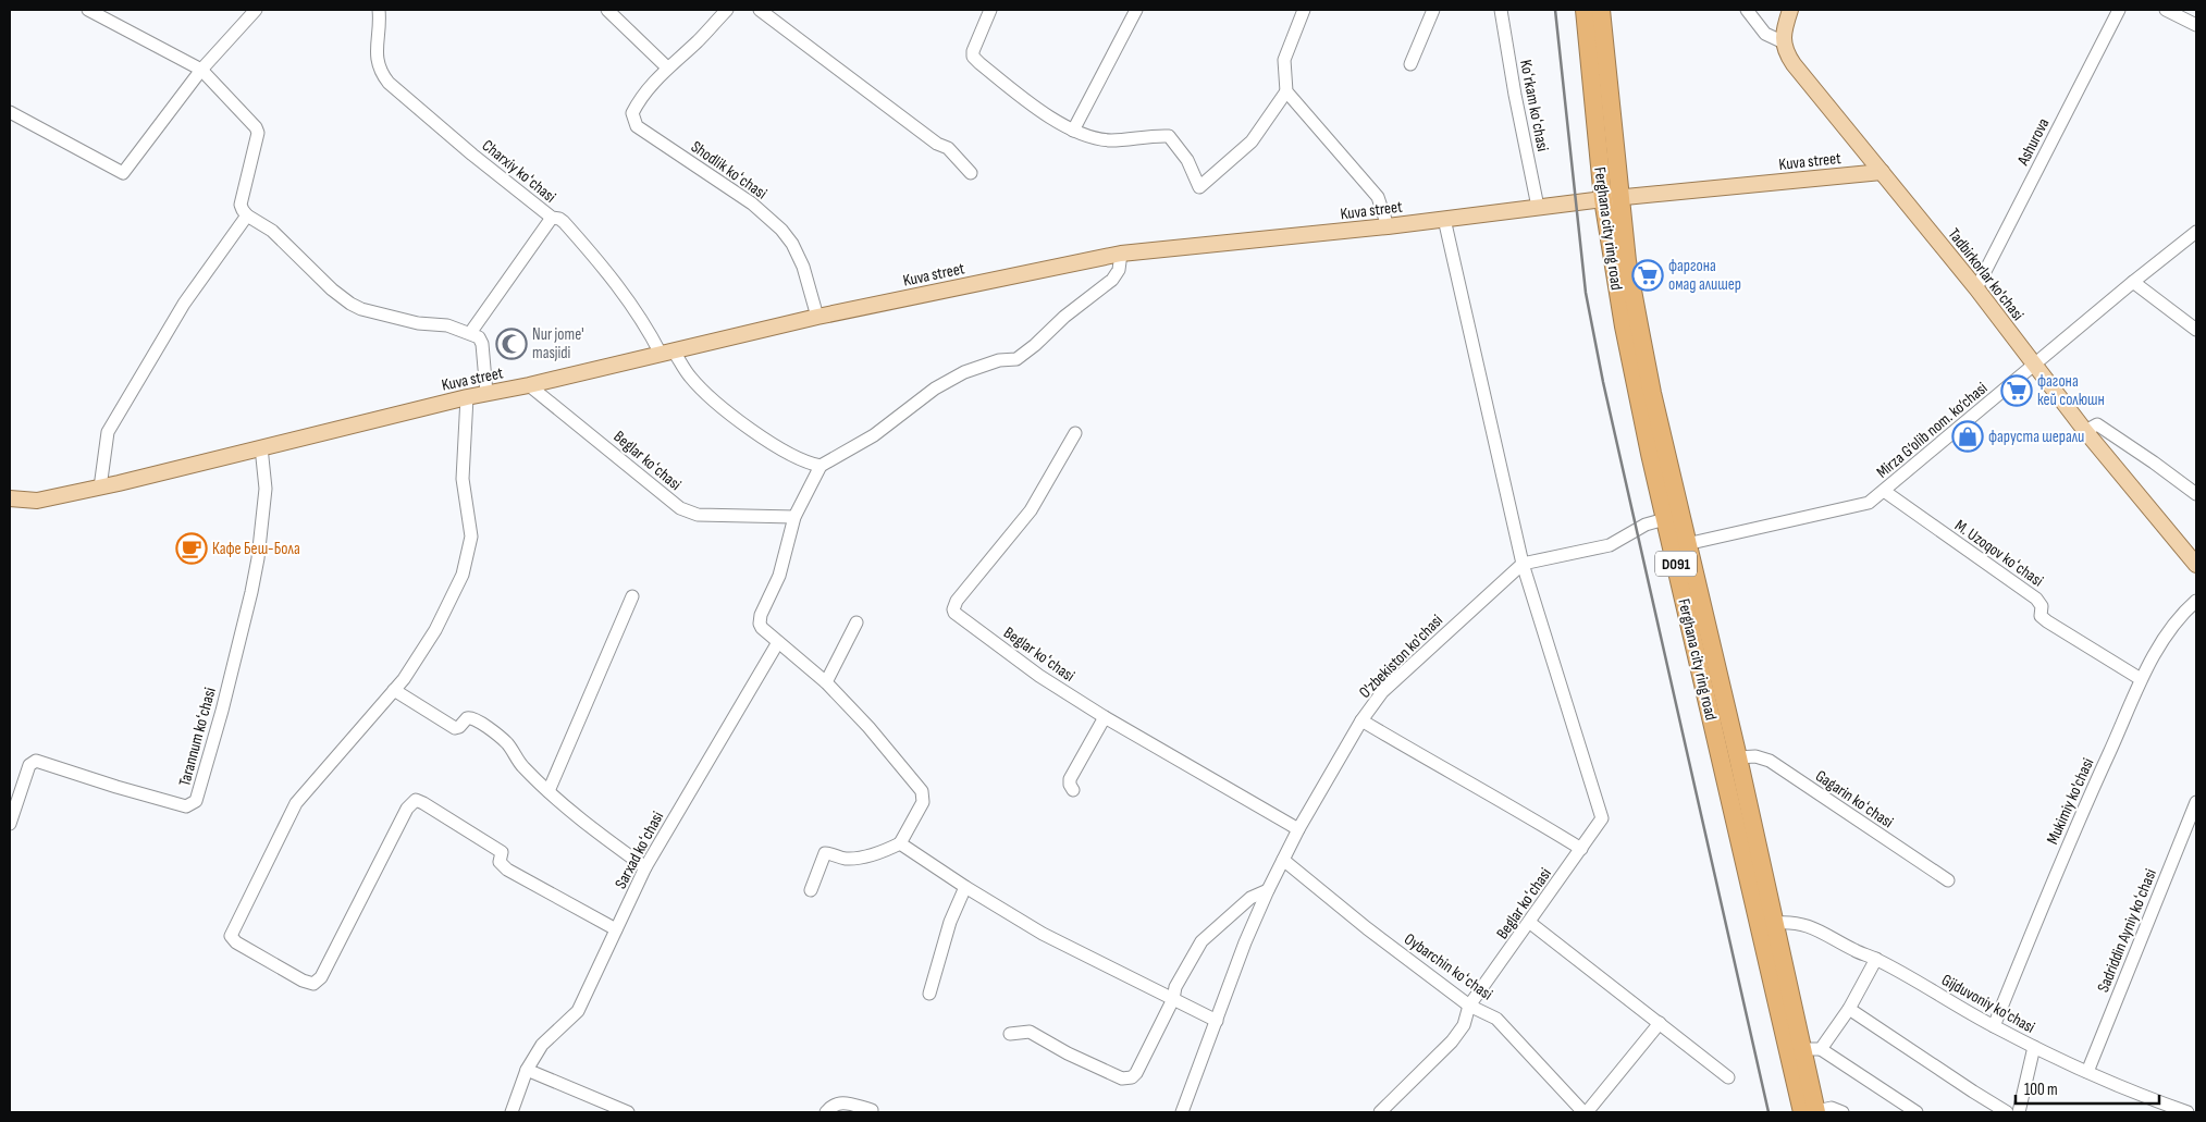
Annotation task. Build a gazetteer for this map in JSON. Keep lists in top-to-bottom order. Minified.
{"streets":{"highway":["Ferghana city ring road","D091"],"main road":["Kuva street","Tadbirkorlar ko'chasi"],"street":["Koʻrkam koʻchasi","Ashurova","Shodlik koʻchasi","Charxiy koʻchasi","Mirza G‘olib nom. ko‘chasi","Beglar koʻchasi","M. Uzoqov koʻchasi","O'zbekiston ko'chasi","Tarannum koʻchasi","Gagarin koʻchasi","Mukimiy ko'chasi","Sarxad koʻchasi","Sadriddin Ayniy koʻchasi","Oybarchin koʻchasi","Gijduvoniy ko'chasi"]},"crossings":[["Koʻrkam koʻchasi","Kuva street"],["Ashurova","Tadbirkorlar ko'chasi"],["Kuva street","Shodlik koʻchasi"],["Kuva street","Charxiy koʻchasi"],["Kuva street","Ferghana city ring road"],["Kuva street","Tadbirkorlar ko'chasi"],["Kuva street","Beglar koʻchasi"],["Kuva street","Tarannum koʻchasi"],["Ferghana city ring road","Mirza G‘olib nom. ko‘chasi"],["Ferghana city ring road","Gagarin koʻchasi"],["Ferghana city ring road","Gijduvoniy ko'chasi"],["Tadbirkorlar ko'chasi","Mirza G‘olib nom. ko‘chasi"],["Mirza G‘olib nom. ko‘chasi","M. Uzoqov koʻchasi"],["Beglar koʻchasi","O'zbekiston ko'chasi"],["Beglar koʻchasi","Oybarchin koʻchasi"],["M. Uzoqov koʻchasi","Mukimiy ko'chasi"],["O'zbekiston ko'chasi","Oybarchin koʻchasi"],["Mukimiy ko'chasi","Gijduvoniy ko'chasi"],["Sadriddin Ayniy koʻchasi","Gijduvoniy ko'chasi"]],"places":{"supermarket":["фаргона омад алишер","фагона кей солюшн"],"mosque":["Nur jome' masjidi"],"shop":["фаруста шерали"],"cafe":["Кафе Беш-Бола"]},"scale_bar":"100 m"}
